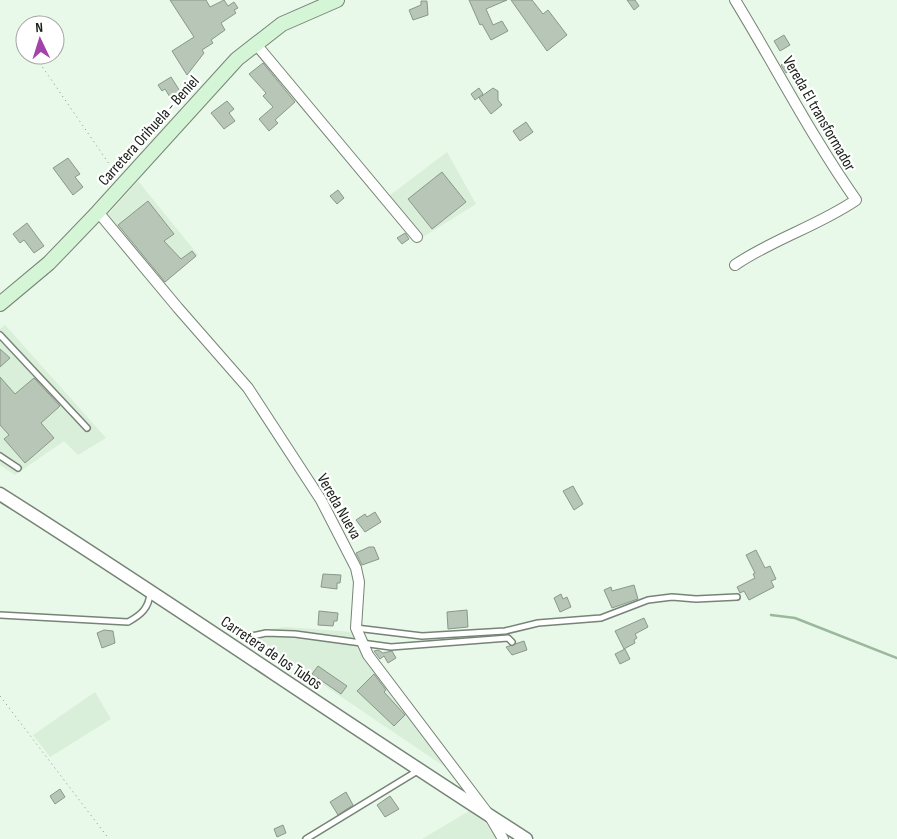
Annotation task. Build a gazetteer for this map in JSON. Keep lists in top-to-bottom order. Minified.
{"streets":{"main road":["Carretera Orihuela - Beniel"],"street":["Vereda El transformador","Vereda Nueva","Carretera de los Tubos"]},"crossings":[["Carretera Orihuela - Beniel","Vereda Nueva"],["Vereda Nueva","Carretera de los Tubos"]],"north":"top"}
